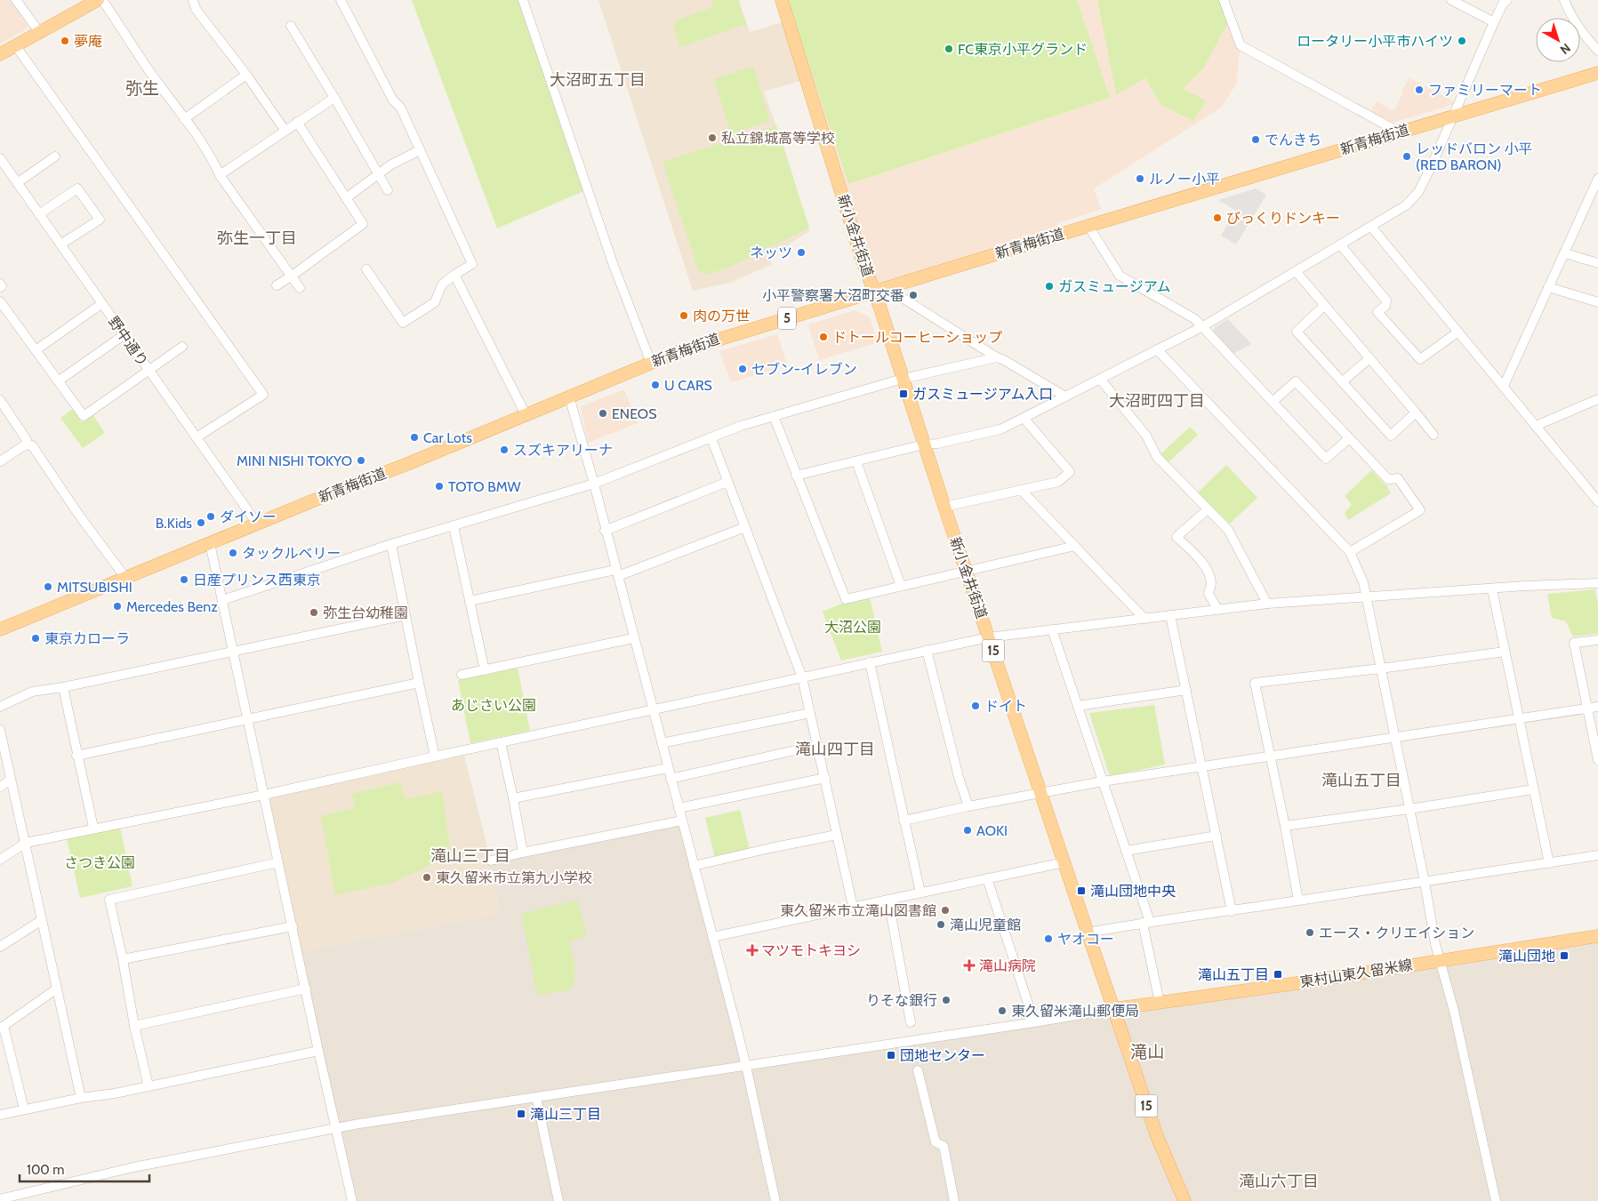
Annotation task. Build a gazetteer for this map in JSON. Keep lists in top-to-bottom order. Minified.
{"streets":{"main road":["新青梅街道","新小金井街道","5","15","東村山東久留米線"],"street":["野中通り"]},"crossings":[["新青梅街道","新小金井街道"],["新青梅街道","野中通り"],["新小金井街道","東村山東久留米線"]],"districts":["大沼町五丁目","弥生","弥生一丁目","大沼町四丁目","滝山四丁目","滝山五丁目","滝山三丁目","滝山","滝山六丁目"],"parks":["大沼公園","あじさい公園","さつき公園"],"places":{"other":["夢庵","ロータリー小平市ハイツ","FC東京小平グランド","ファミリーマート","私立錦城高等学校","でんきち","レッドバロン 小平 (RED BARON)","ルノー小平","びっくりドンキー","ネッツ","ガスミュージアム","小平警察署大沼町交番","肉の万世","ドトールコーヒーショップ","セブン-イレブン","U CARS","ENEOS","Car Lots","スズキアリーナ","MINI NISHI TOKYO","TOTO BMW","ダイソー","B.Kids","タックルベリー","日産プリンス西東京","MITSUBISHI","Mercedes Benz","弥生台幼稚園","東京カローラ","ドイト","AOKI","東久留米市立第九小学校","東久留米市立滝山図書館","滝山児童館","エース・クリエイション","ヤオコー","りそな銀行","東久留米滝山郵便局"],"transit":["ガスミュージアム入口","滝山団地中央","滝山団地","滝山五丁目","団地センター","滝山三丁目"],"health":["マツモトキヨシ","滝山病院"]},"scale_bar":"100 m","north":"bottom right"}
